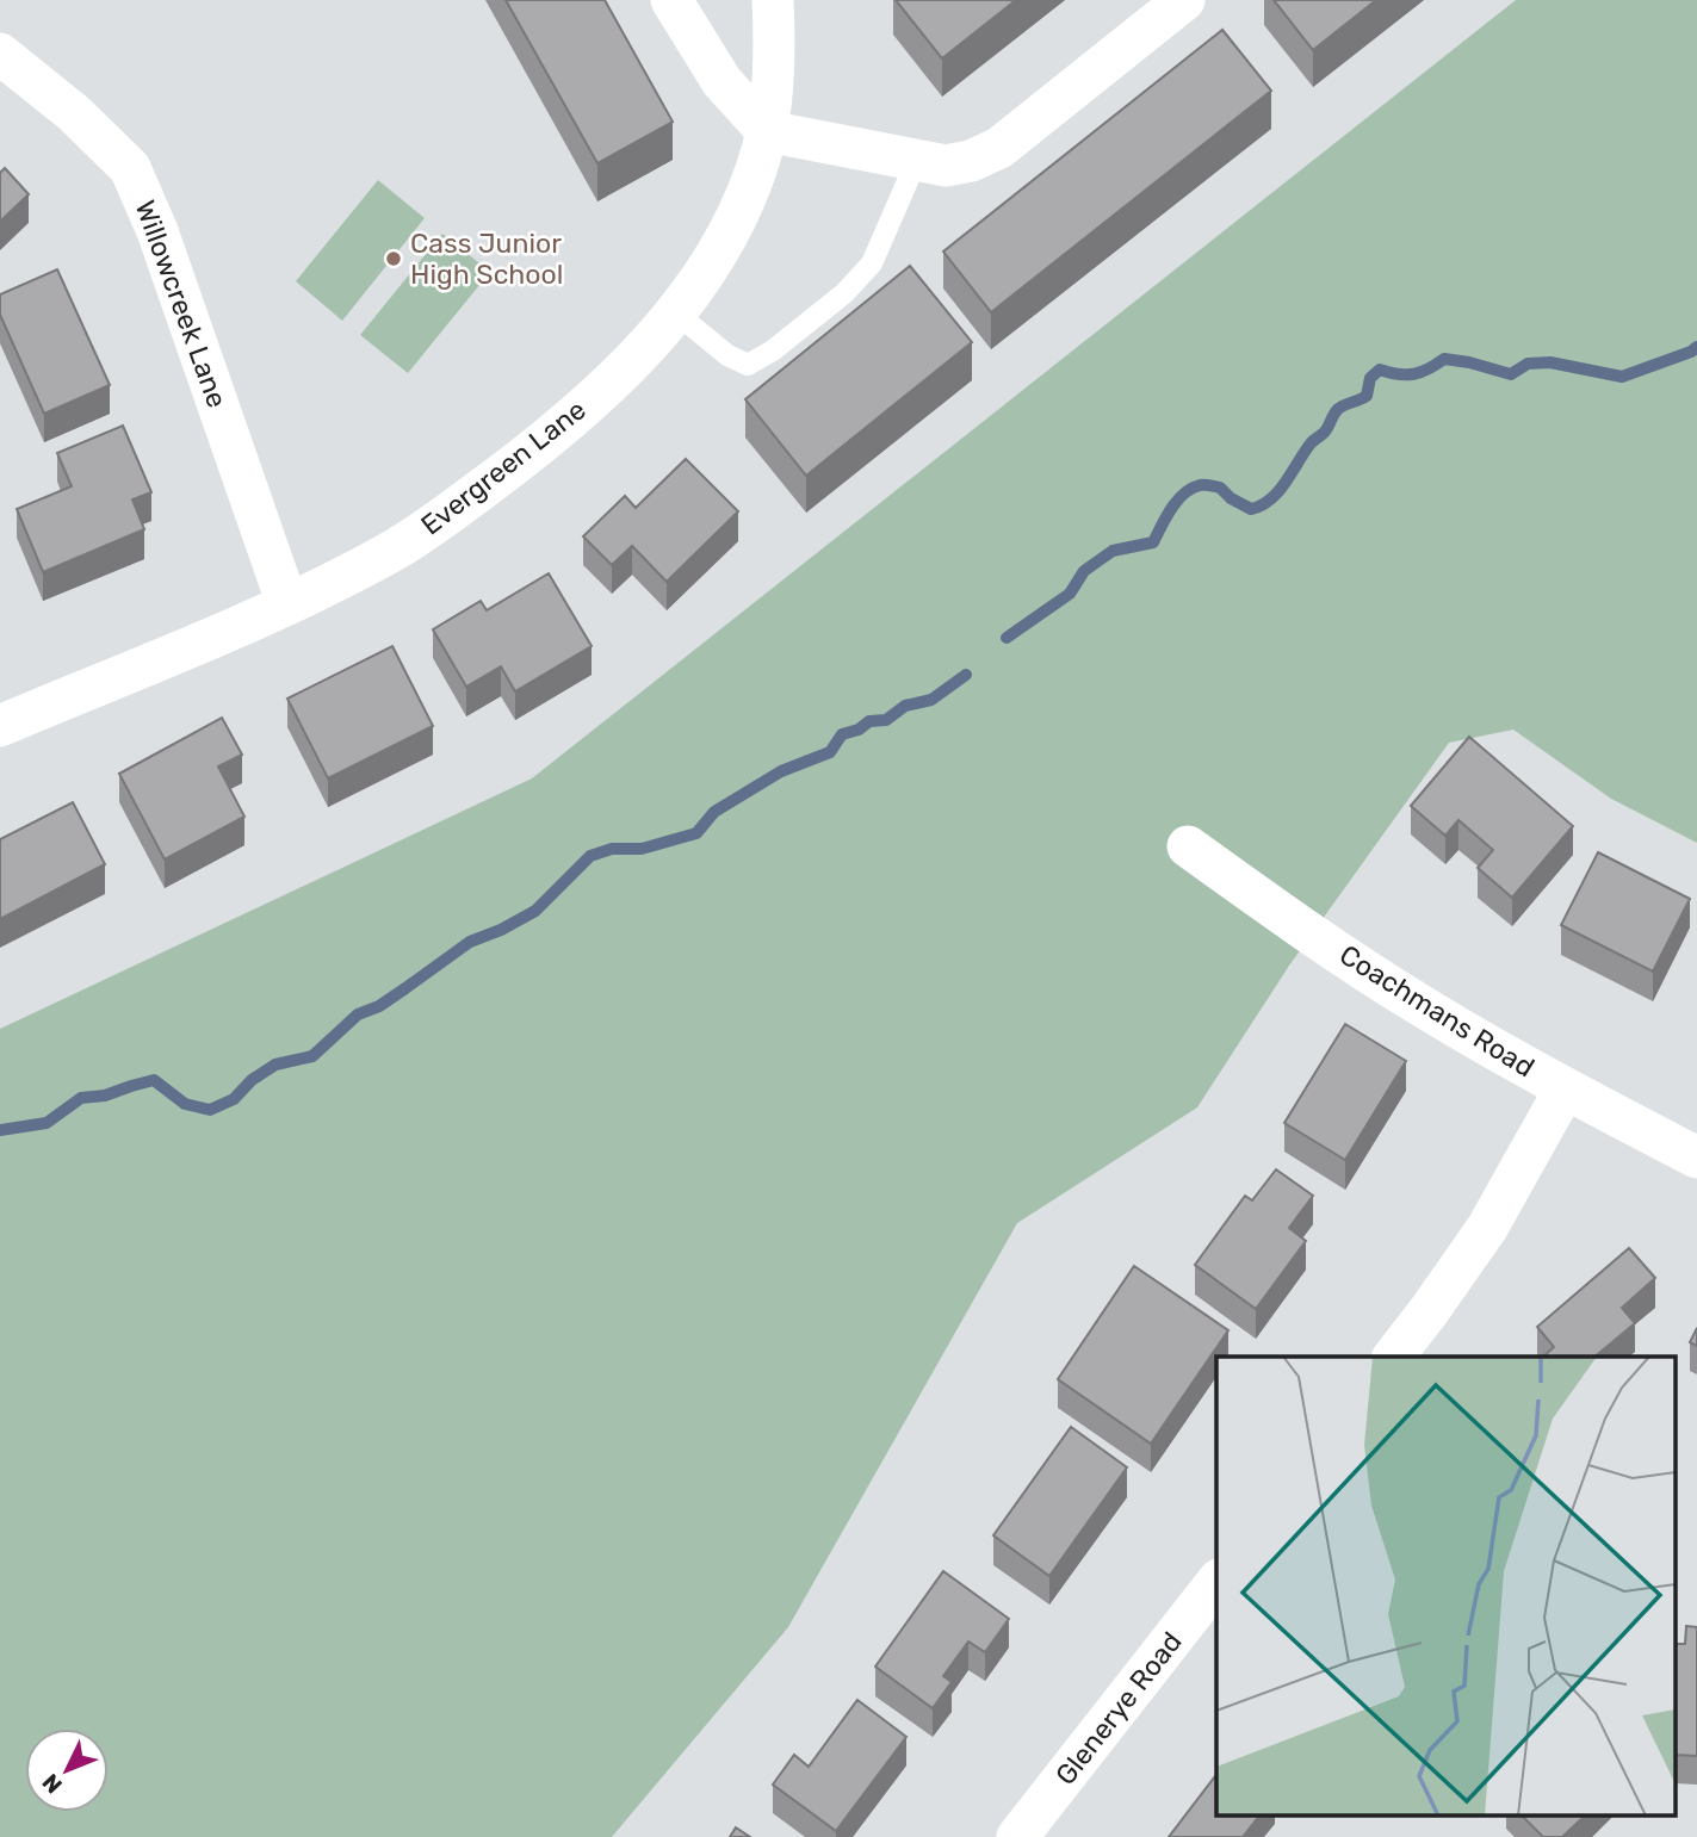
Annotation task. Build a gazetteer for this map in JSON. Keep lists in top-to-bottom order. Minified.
{"streets":{"street":["Willowcreek Lane","Evergreen Lane","Coachmans Road","Glenerye Road"]},"crossings":[["Willowcreek Lane","Evergreen Lane"]],"places":["Cass Junior High School"],"north":"bottom left"}
